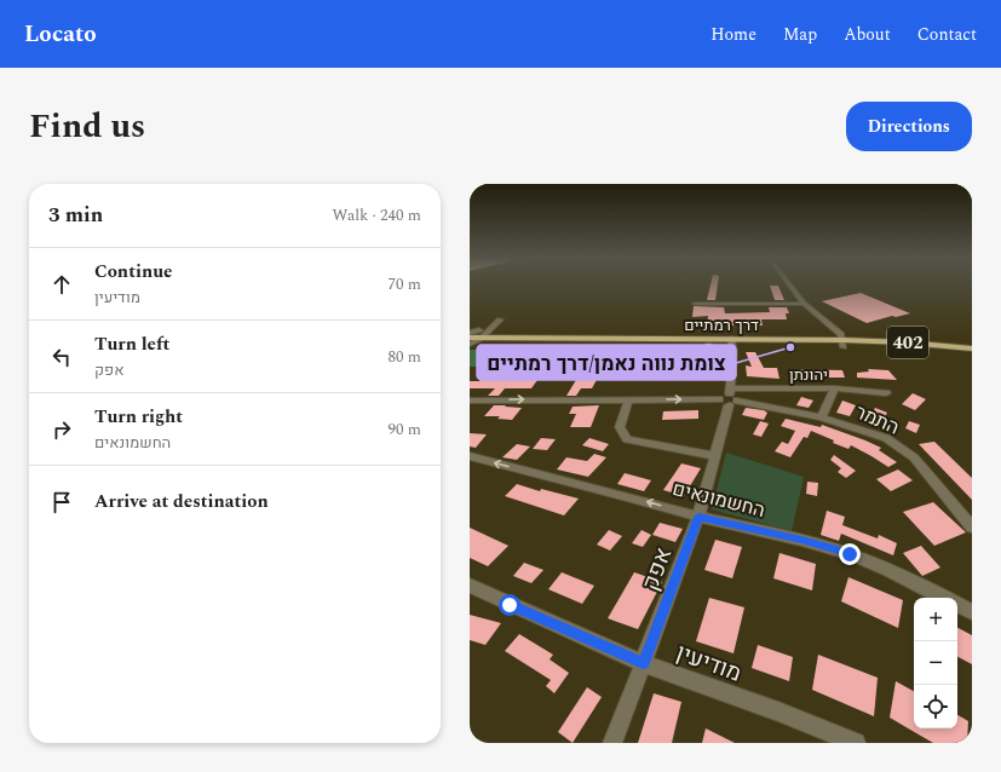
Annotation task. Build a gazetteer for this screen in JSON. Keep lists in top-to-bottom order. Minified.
{"streets":{"main road":["דרך רמתיים","402"],"street":["יהונתן","התמר","החשמונאים","אפק","מודיעין"]},"crossings":[["דרך רמתיים","אפק"],["יהונתן","התמר"],["יהונתן","אפק"],["התמר","אפק"],["החשמונאים","אפק"],["אפק","מודיעין"]],"places":["צומת נווה נאמן/דרך רמתיים"],"page":{"header":"Locato","nav":["Home","Map","About","Contact"],"title":"Find us","buttons":"Directions","heading":["3 min","Walk · 240 m"],"list":[["Continue","מודיעין","70 m"],["Turn left","אפק","80 m"],["Turn right","החשמונאים","90 m"],"Arrive at destination"],"map_buttons":["+","−"]}}
